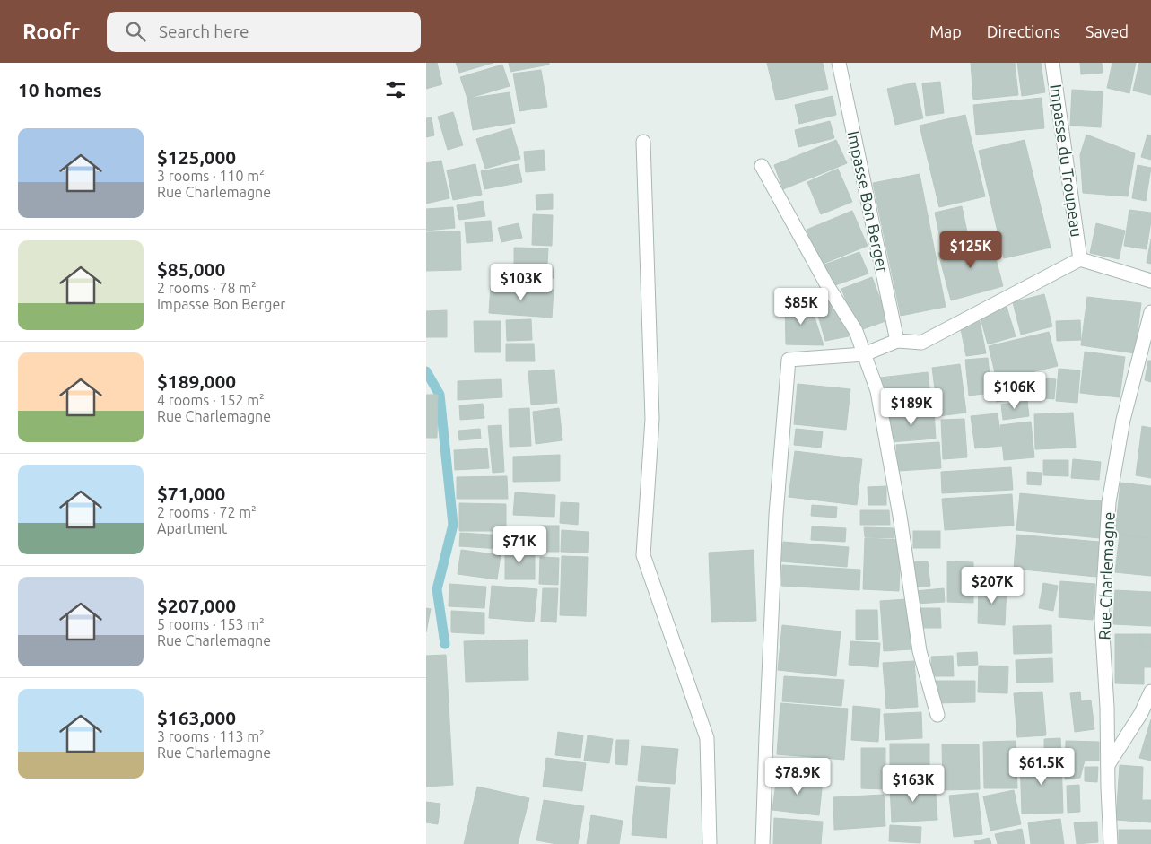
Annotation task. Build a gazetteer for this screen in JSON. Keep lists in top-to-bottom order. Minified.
{"streets":{"street":["Impasse du Troupeau","Impasse Bon Berger","Rue Charlemagne"]},"page":{"header":"Roofr","search":"Search here","nav":["Map","Directions","Saved"],"heading":"10 homes","list":[{"name":"$125,000","note":"3 rooms · 110 m² · Rue Charlemagne"},{"name":"$85,000","note":"2 rooms · 78 m² · Impasse Bon Berger"},{"name":"$189,000","note":"4 rooms · 152 m² · Rue Charlemagne"},{"name":"$71,000","note":"2 rooms · 72 m² · Apartment"},{"name":"$207,000","note":"5 rooms · 153 m² · Rue Charlemagne"},{"name":"$163,000","note":"3 rooms · 113 m² · Rue Charlemagne"}],"price":["$125K","$103K","$85K","$106K","$189K","$71K","$207K","$61.5K","$78.9K","$163K"]}}
